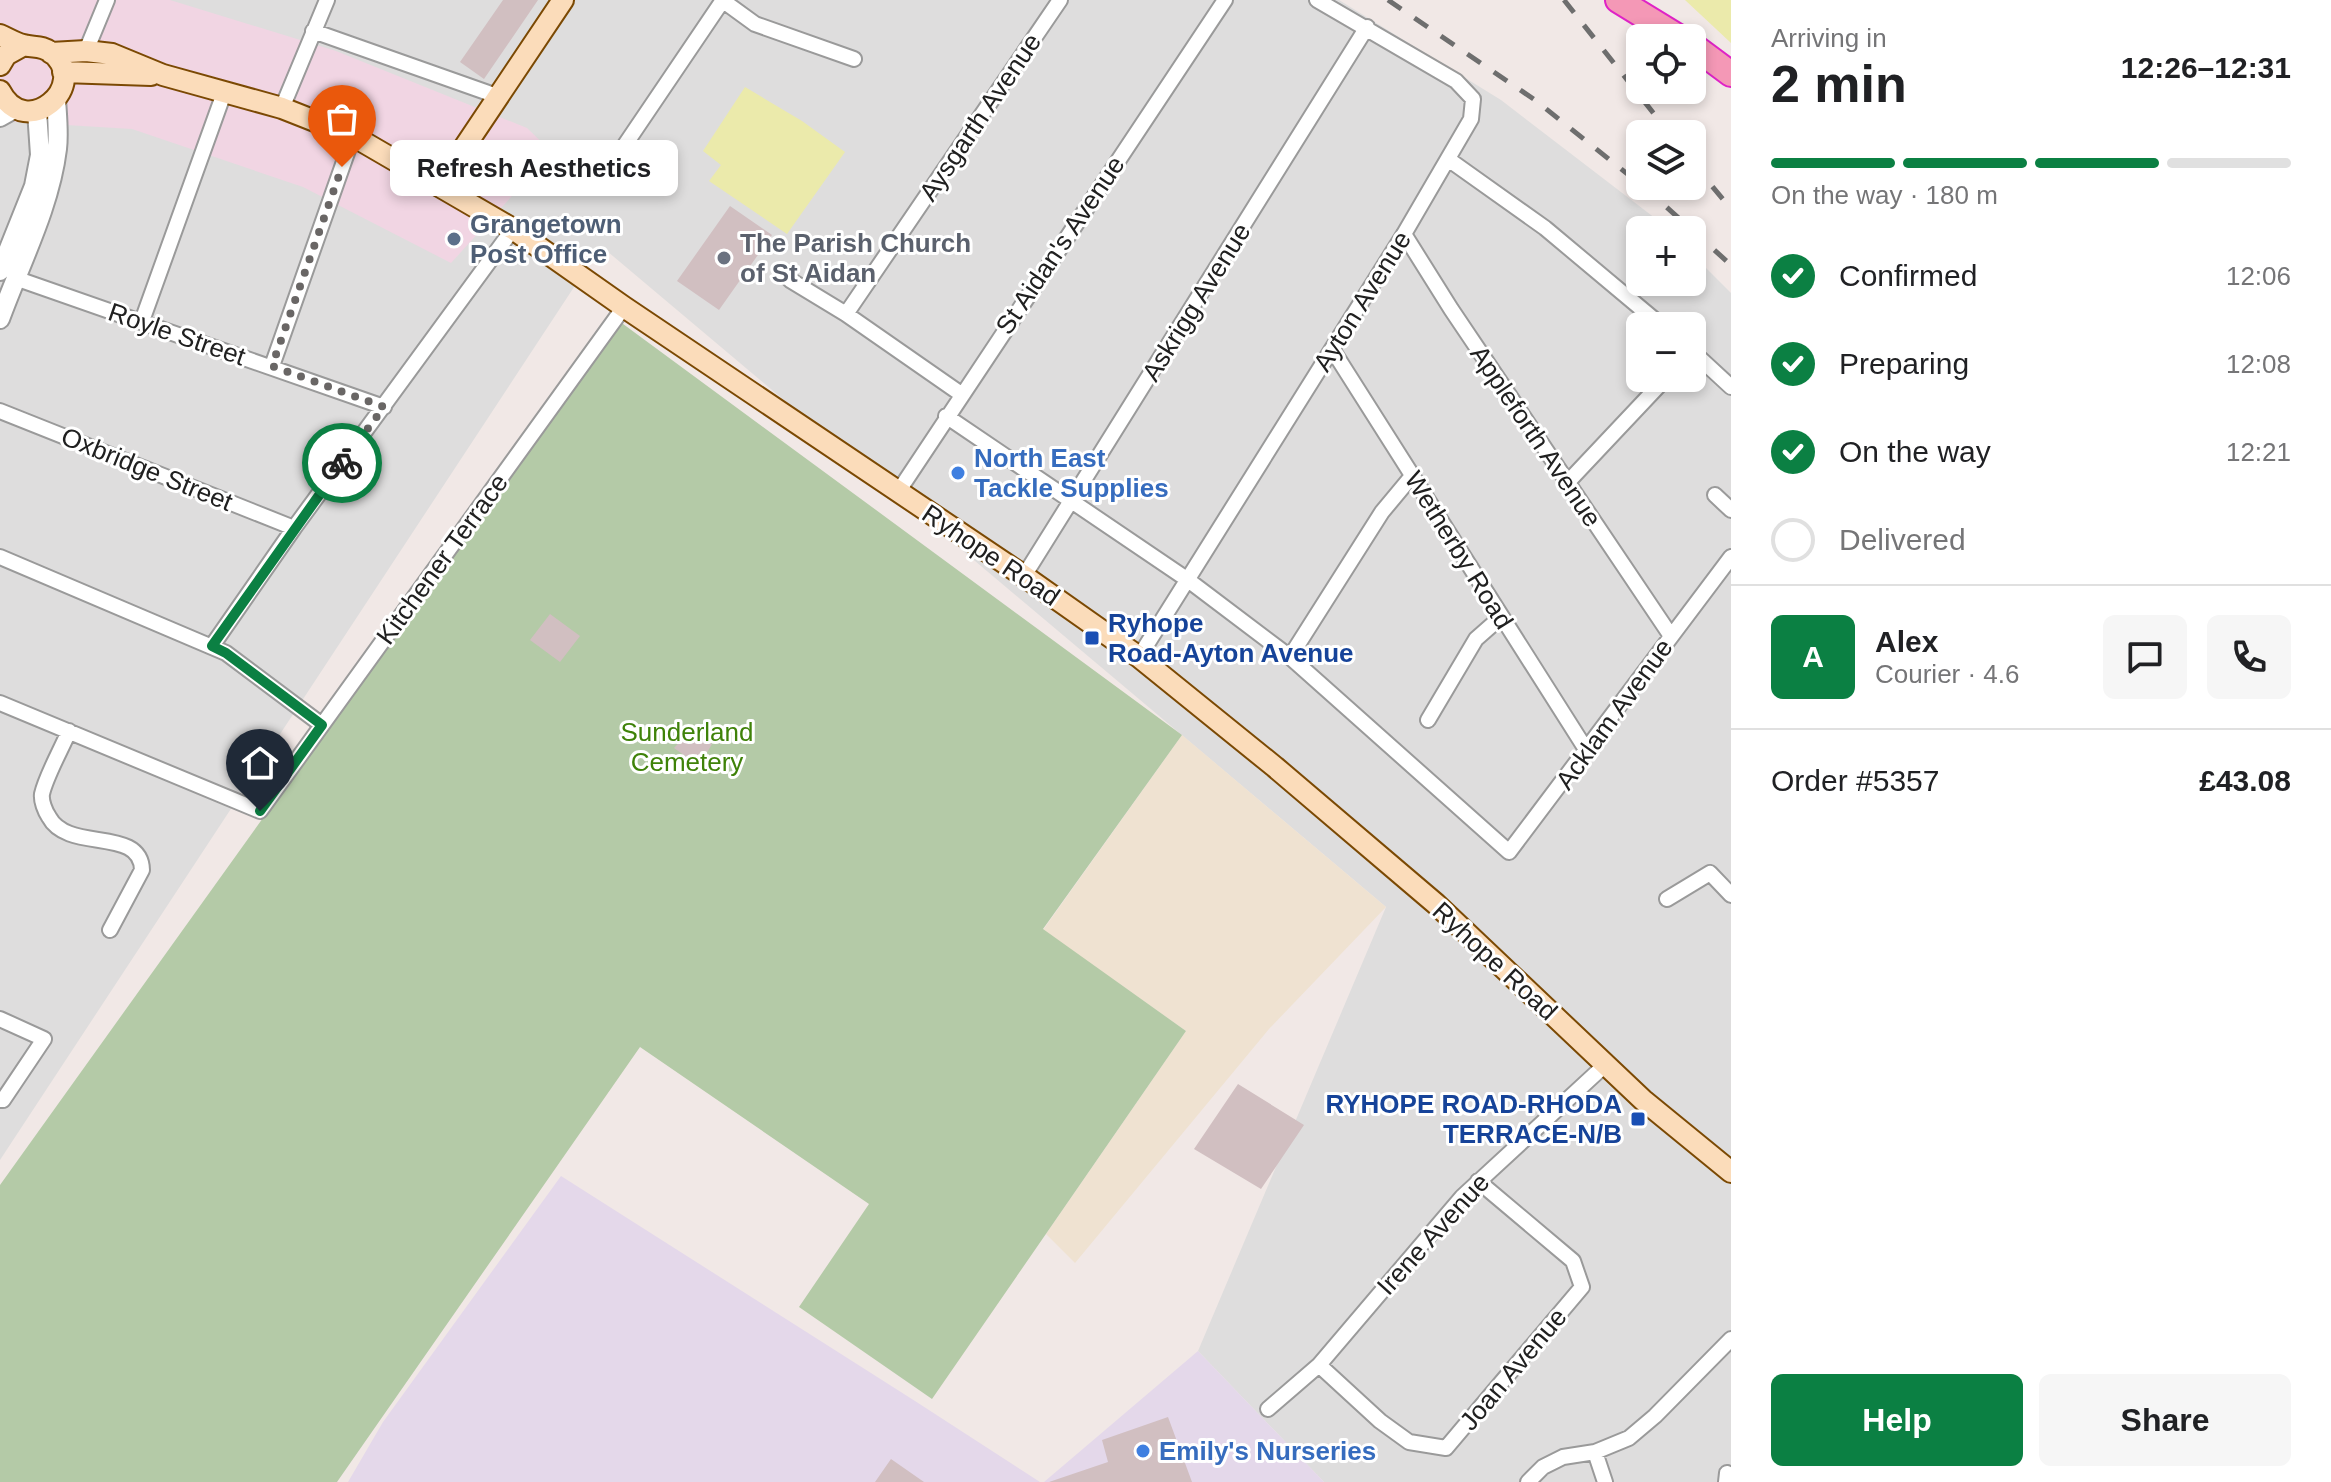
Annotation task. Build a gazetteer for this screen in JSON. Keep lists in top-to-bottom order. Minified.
{"streets":{"main road":["Ryhope Road"],"street":["Aysgarth Avenue","St Aidan's Avenue","Ayton Avenue","Askrigg Avenue","Royle Street","Appleforth Avenue","Oxbridge Street","Wetherby Road","Kitchener Terrace","Acklam Avenue","Irene Avenue","Joan Avenue"]},"crossings":[["St Aidan's Avenue","Ryhope Road"],["Ayton Avenue","Askrigg Avenue"],["Ayton Avenue","Appleforth Avenue"],["Ayton Avenue","Wetherby Road"],["Ayton Avenue","Ryhope Road"],["Askrigg Avenue","Ryhope Road"],["Appleforth Avenue","Acklam Avenue"],["Wetherby Road","Acklam Avenue"],["Ryhope Road","Kitchener Terrace"],["Ryhope Road","Irene Avenue"],["Irene Avenue","Joan Avenue"]],"parks":["Sunderland Cemetery"],"places":{"other":["Refresh Aesthetics","Grangetown Post Office","The Parish Church of St Aidan","North East Tackle Supplies","Emily's Nurseries"],"transit":["Ryhope Road-Ayton Avenue","RYHOPE ROAD-RHODA TERRACE-N/B"]},"page":{"heading":["2 min","Arriving in","12:26–12:31"],"panel":["Alex","Courier · 4.6","Order #5357","£43.08"],"map_buttons":["+","−"],"bar":"On the way · 180 m","bubble":"Refresh Aesthetics","list":[["Confirmed","12:06"],["Preparing","12:08"],["On the way","12:21"],"Delivered"],"round":"A","buttons":["Help","Share"]}}
